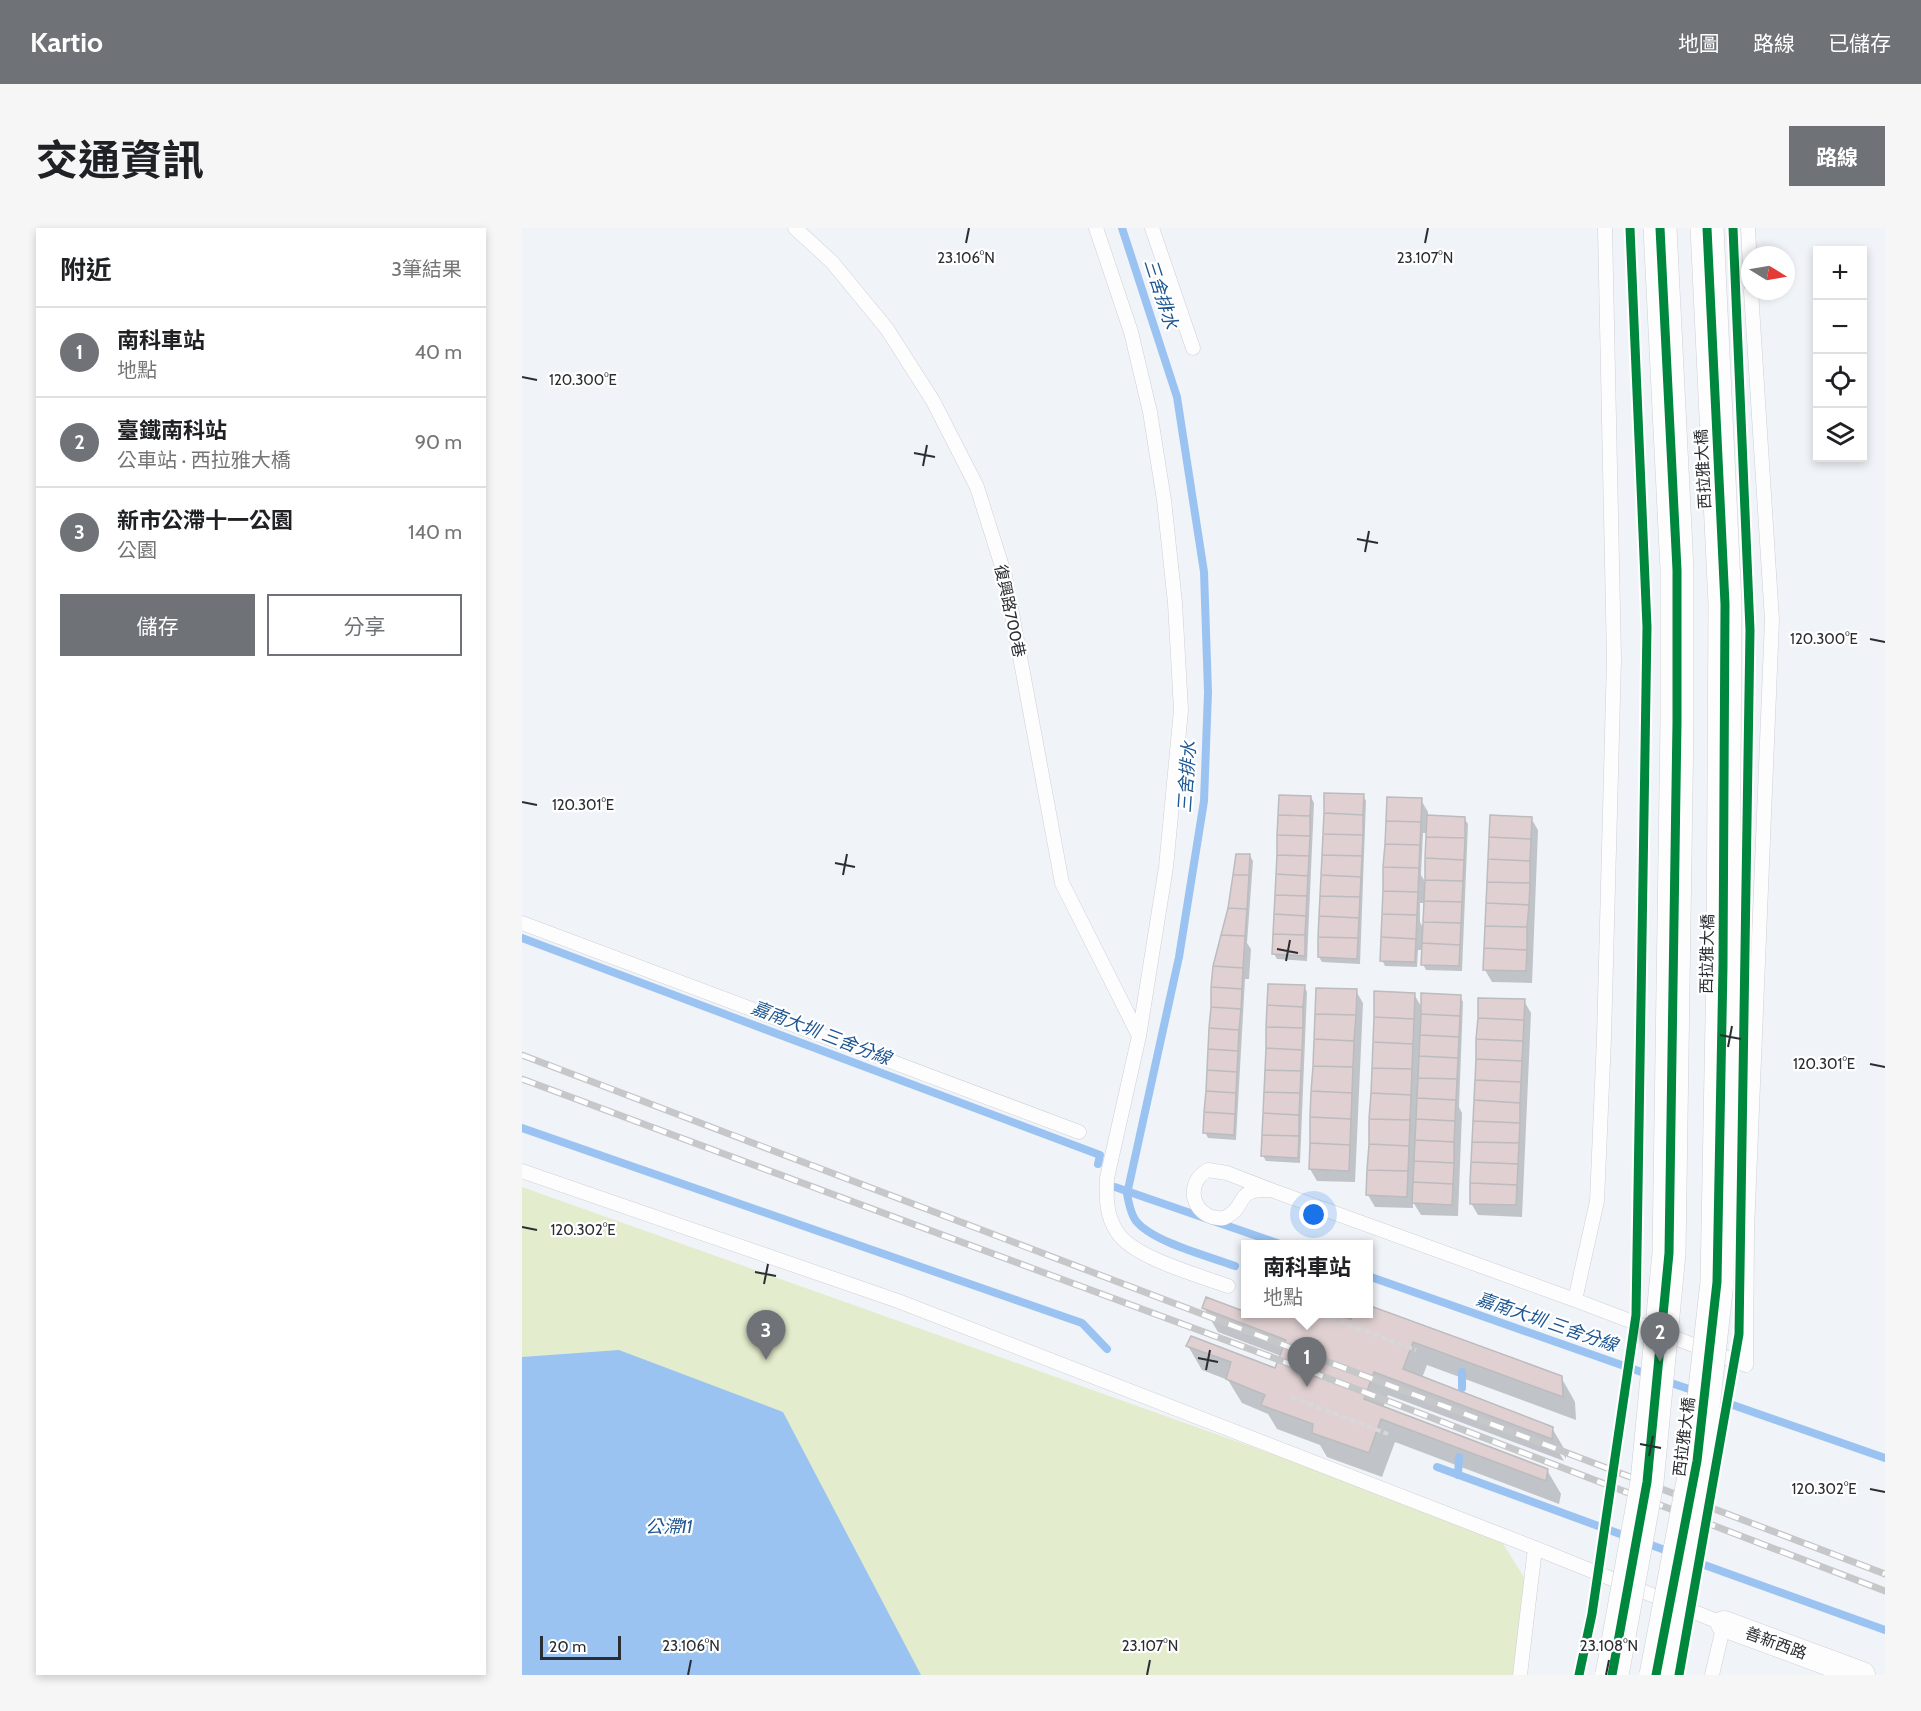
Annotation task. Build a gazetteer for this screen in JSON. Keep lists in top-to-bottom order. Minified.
{"streets":{"street":["西拉雅大橋","善新西路"],"lane":["復興路700巷"]},"water":["三舍排水","嘉南大圳 三舍分線","公滯11"],"scale_bar":"20 m","north":"right","page":{"header":"Kartio","nav":["地圖","路線","已儲存"],"title":"交通資訊","buttons":["路線",["儲存","分享"]],"heading":["附近","3筆結果"],"map_buttons":["+","−"],"list":[{"mark":"1","name":"南科車站","note":"地點","value":"40 m"},{"mark":"2","name":"臺鐵南科站","note":"公車站 · 西拉雅大橋","value":"90 m"},{"mark":"3","name":"新市公滯十一公園","note":"公園","value":"140 m"}],"popup":["南科車站","地點"],"pins":["3","2","1"],"scale":"20 m"},"coordinates":["23.106°N","23.107°N","120.300°E","120.301°E","120.302°E","23.108°N"]}
